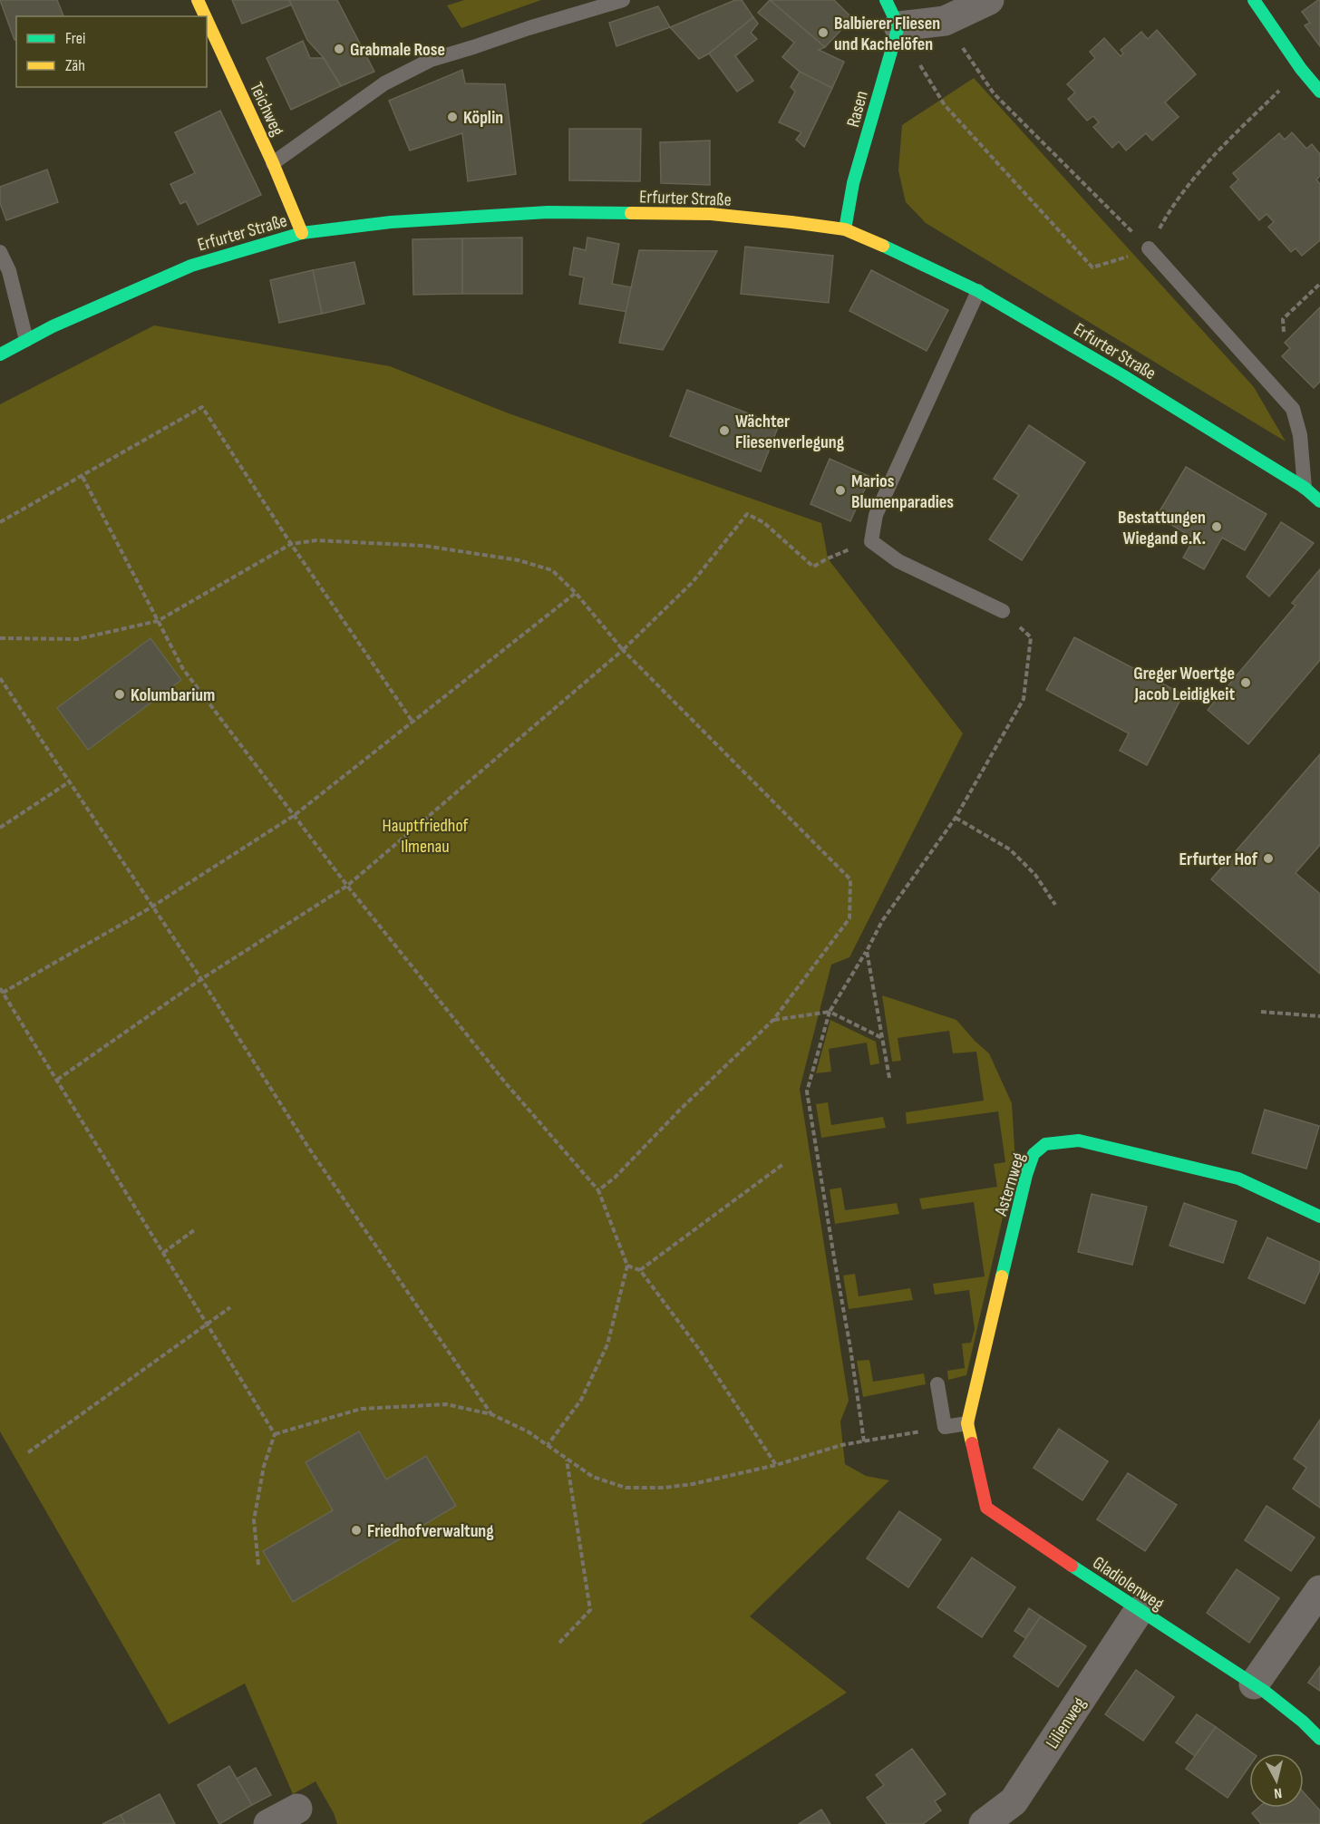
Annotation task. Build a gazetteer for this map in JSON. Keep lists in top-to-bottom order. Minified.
{"streets":{"street":["Teichweg","Rasen","Erfurter Straße","Asternweg","Gladiolenweg","Lilienweg"]},"crossings":[["Teichweg","Erfurter Straße"],["Rasen","Erfurter Straße"],["Asternweg","Gladiolenweg"],["Gladiolenweg","Lilienweg"]],"parks":["Hauptfriedhof Ilmenau"],"places":["Balbierer Fliesen und Kachelöfen","Grabmale Rose","Köplin","Wächter Fliesenverlegung","Marios Blumenparadies","Bestattungen Wiegand e.K.","Greger Woertge Jacob Leidigkeit","Kolumbarium","Erfurter Hof","Friedhofverwaltung"],"legend":["Frei","Zäh"],"north":"bottom"}
